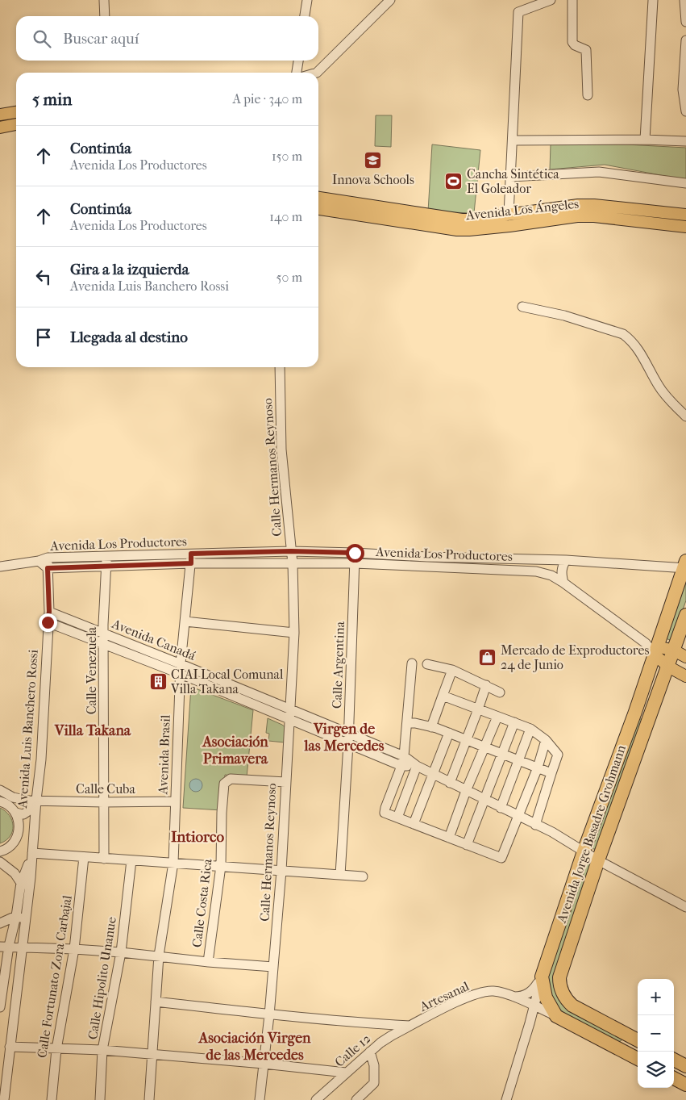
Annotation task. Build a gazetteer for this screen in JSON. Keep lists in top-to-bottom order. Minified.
{"streets":{"highway":["Avenida Jorge Basadre Grohmann"],"main road":["Avenida Los Ángeles"],"street":["Calle Hermanos Reynoso","Avenida Los Productores","Avenida Canadá","Calle Argentina","Calle Venezuela","Avenida Luis Banchero Rossi","Avenida Brasil","Calle Cuba","Calle Costa Rica","Calle Fortunato Zora Carbajal","Calle Hipolito Unanue","Artesanal","Calle 12"]},"crossings":[["Calle Hermanos Reynoso","Avenida Los Productores"],["Calle Hermanos Reynoso","Avenida Canadá"],["Calle Hermanos Reynoso","Calle Costa Rica"],["Avenida Los Productores","Calle Argentina"],["Avenida Los Productores","Calle Venezuela"],["Avenida Los Productores","Avenida Luis Banchero Rossi"],["Avenida Los Productores","Avenida Brasil"],["Avenida Los Productores","Avenida Jorge Basadre Grohmann"],["Avenida Canadá","Calle Argentina"],["Avenida Canadá","Calle Venezuela"],["Avenida Canadá","Avenida Luis Banchero Rossi"],["Avenida Canadá","Avenida Brasil"],["Calle Venezuela","Calle Cuba"],["Avenida Luis Banchero Rossi","Calle Cuba"],["Avenida Brasil","Calle Cuba"],["Avenida Jorge Basadre Grohmann","Artesanal"],["Artesanal","Calle 12"]],"districts":["Virgen de las Mercedes","Villa Takana","Asociación Primavera","Intiorco","Asociación Virgen de las Mercedes"],"places":{"school or university":["Innova Schools"],"sports":["Cancha Sintética El Goleador"],"shop":["Mercado de Exproductores 24 de Junio"],"building":["CIAI Local Comunal Villa Takana"]},"page":{"search":"Buscar aquí","heading":["5 min","A pie · 340 m"],"list":[["Continúa","Avenida Los Productores","150 m"],["Continúa","Avenida Los Productores","140 m"],["Gira a la izquierda","Avenida Luis Banchero Rossi","50 m"],"Llegada al destino"],"map_buttons":["+","−"]}}
